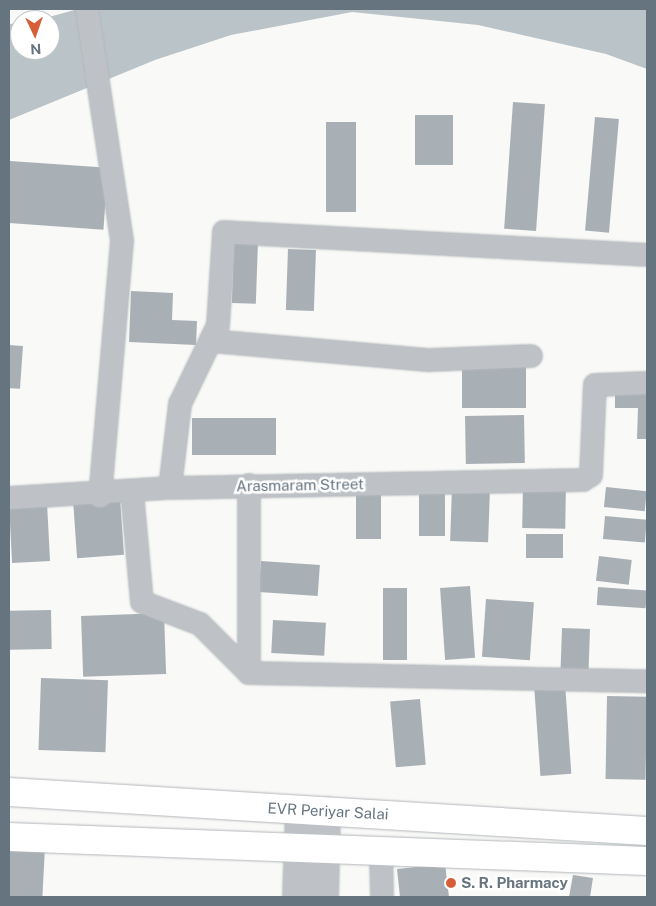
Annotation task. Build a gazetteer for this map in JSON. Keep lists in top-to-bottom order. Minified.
{"streets":{"main road":["EVR Periyar Salai"],"street":["Arasmaram Street"]},"places":["S. R. Pharmacy"],"north":"bottom"}
